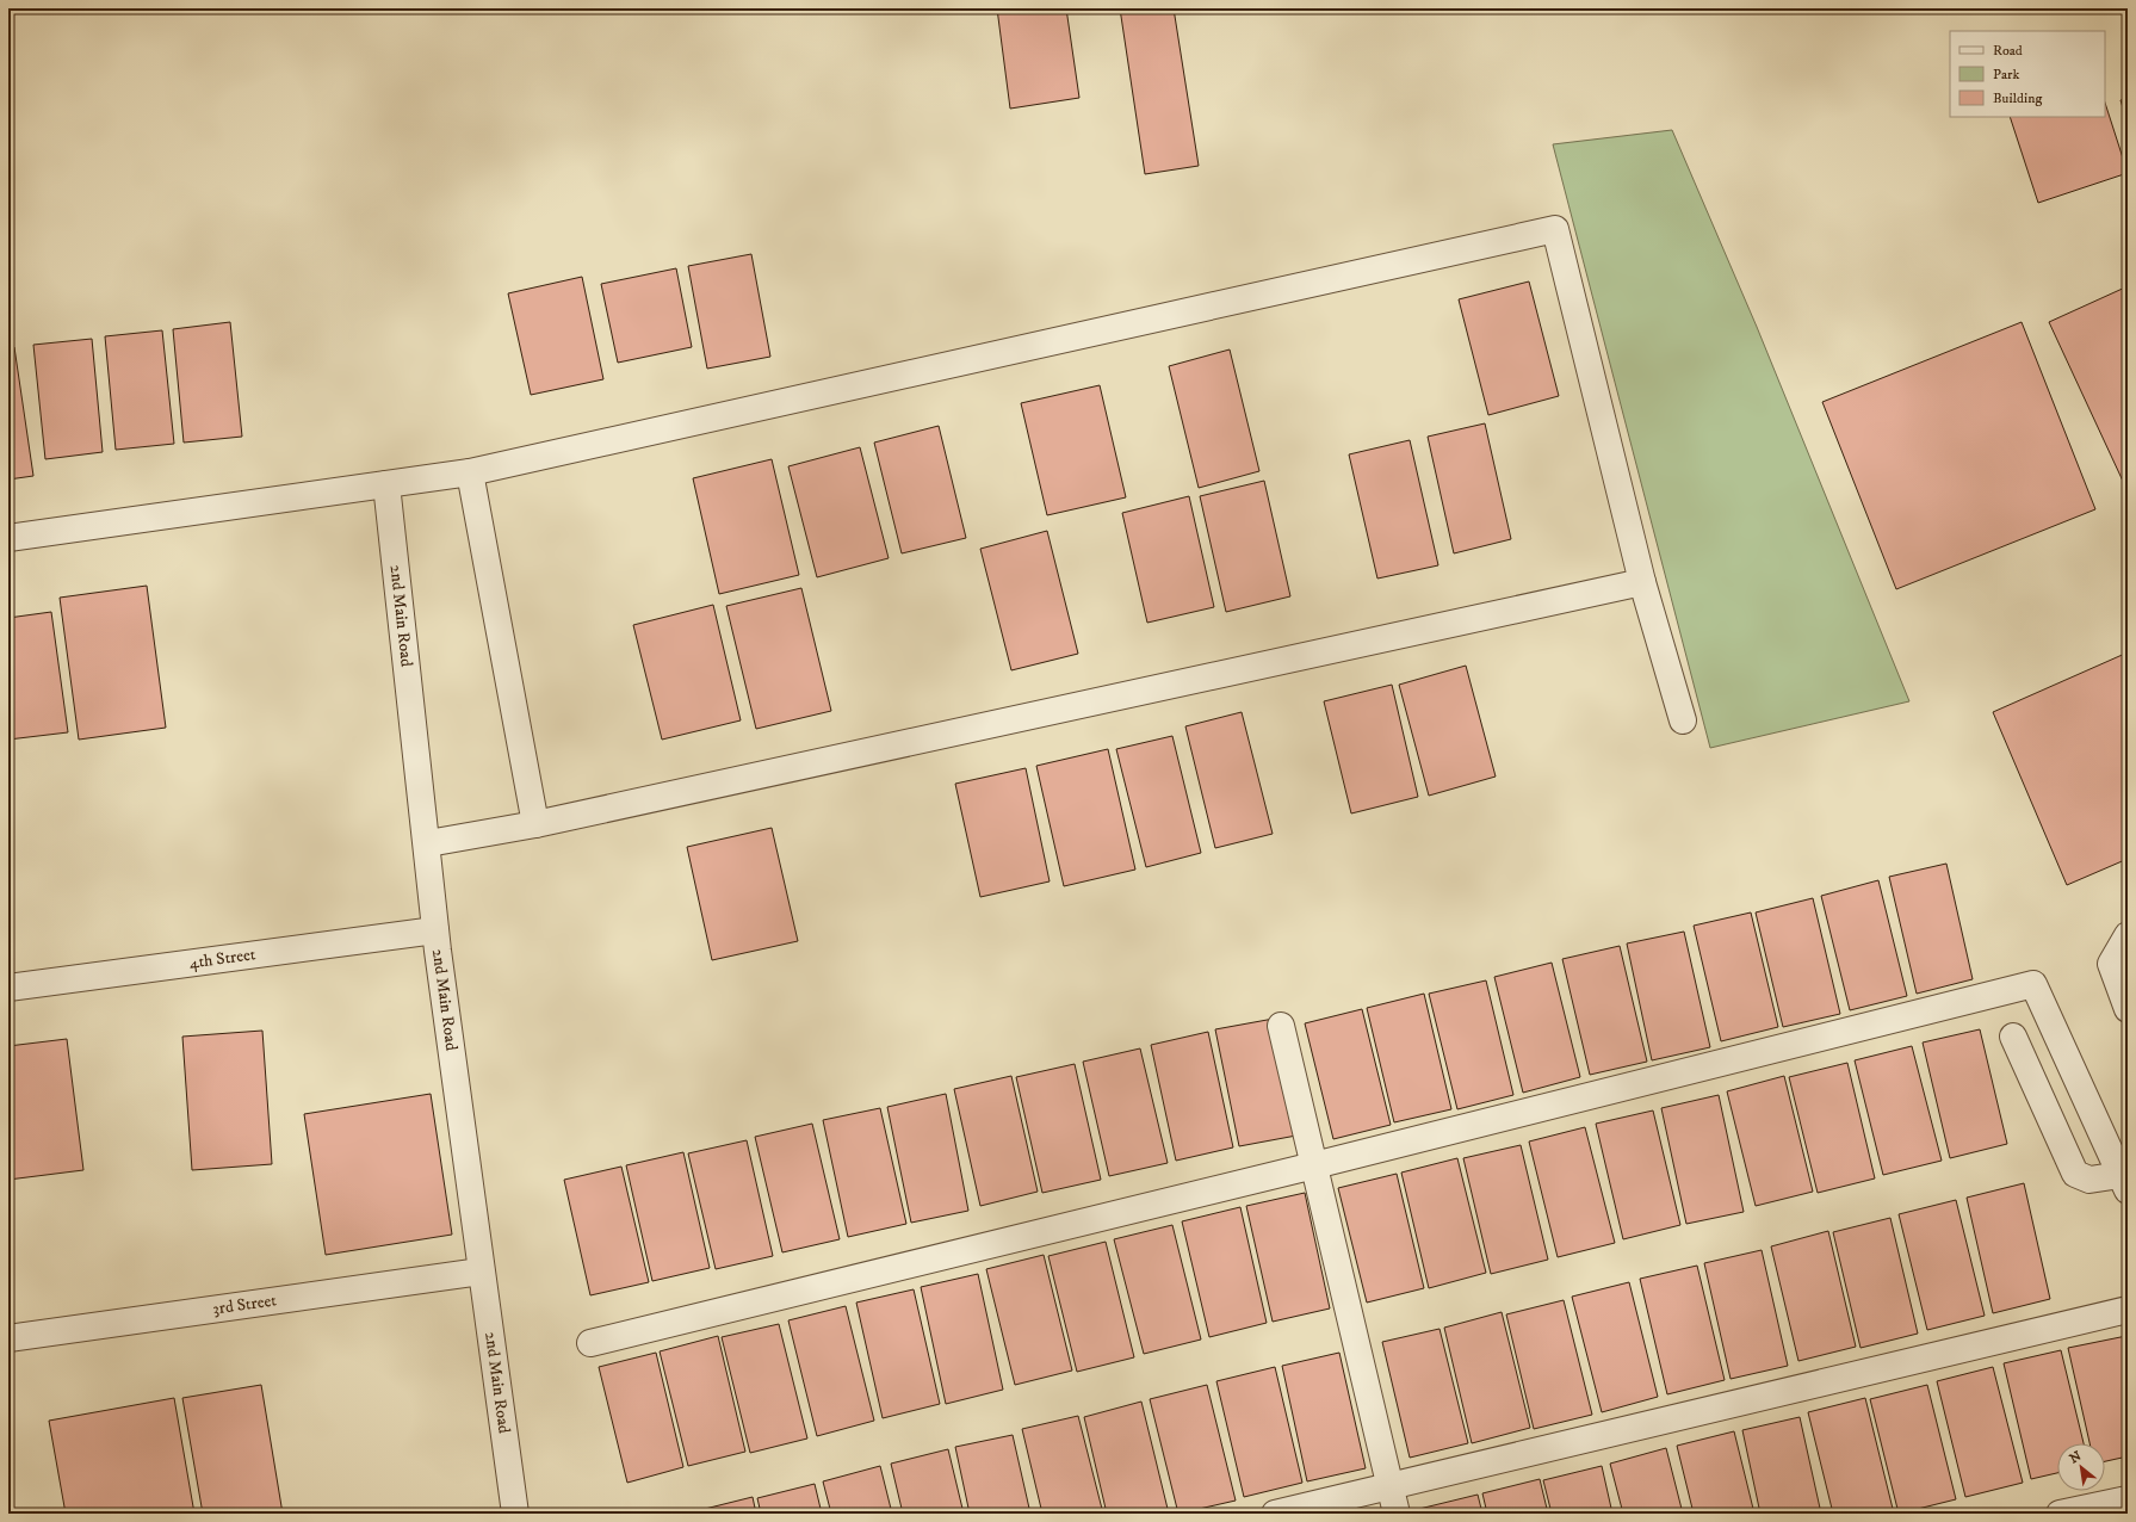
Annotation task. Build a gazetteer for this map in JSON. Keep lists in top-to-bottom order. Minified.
{"streets":{"street":["2nd Main Road","4th Street","3rd Street"]},"crossings":[["2nd Main Road","4th Street"],["2nd Main Road","3rd Street"]],"legend":["Road","Park","Building"],"north":"top left"}
